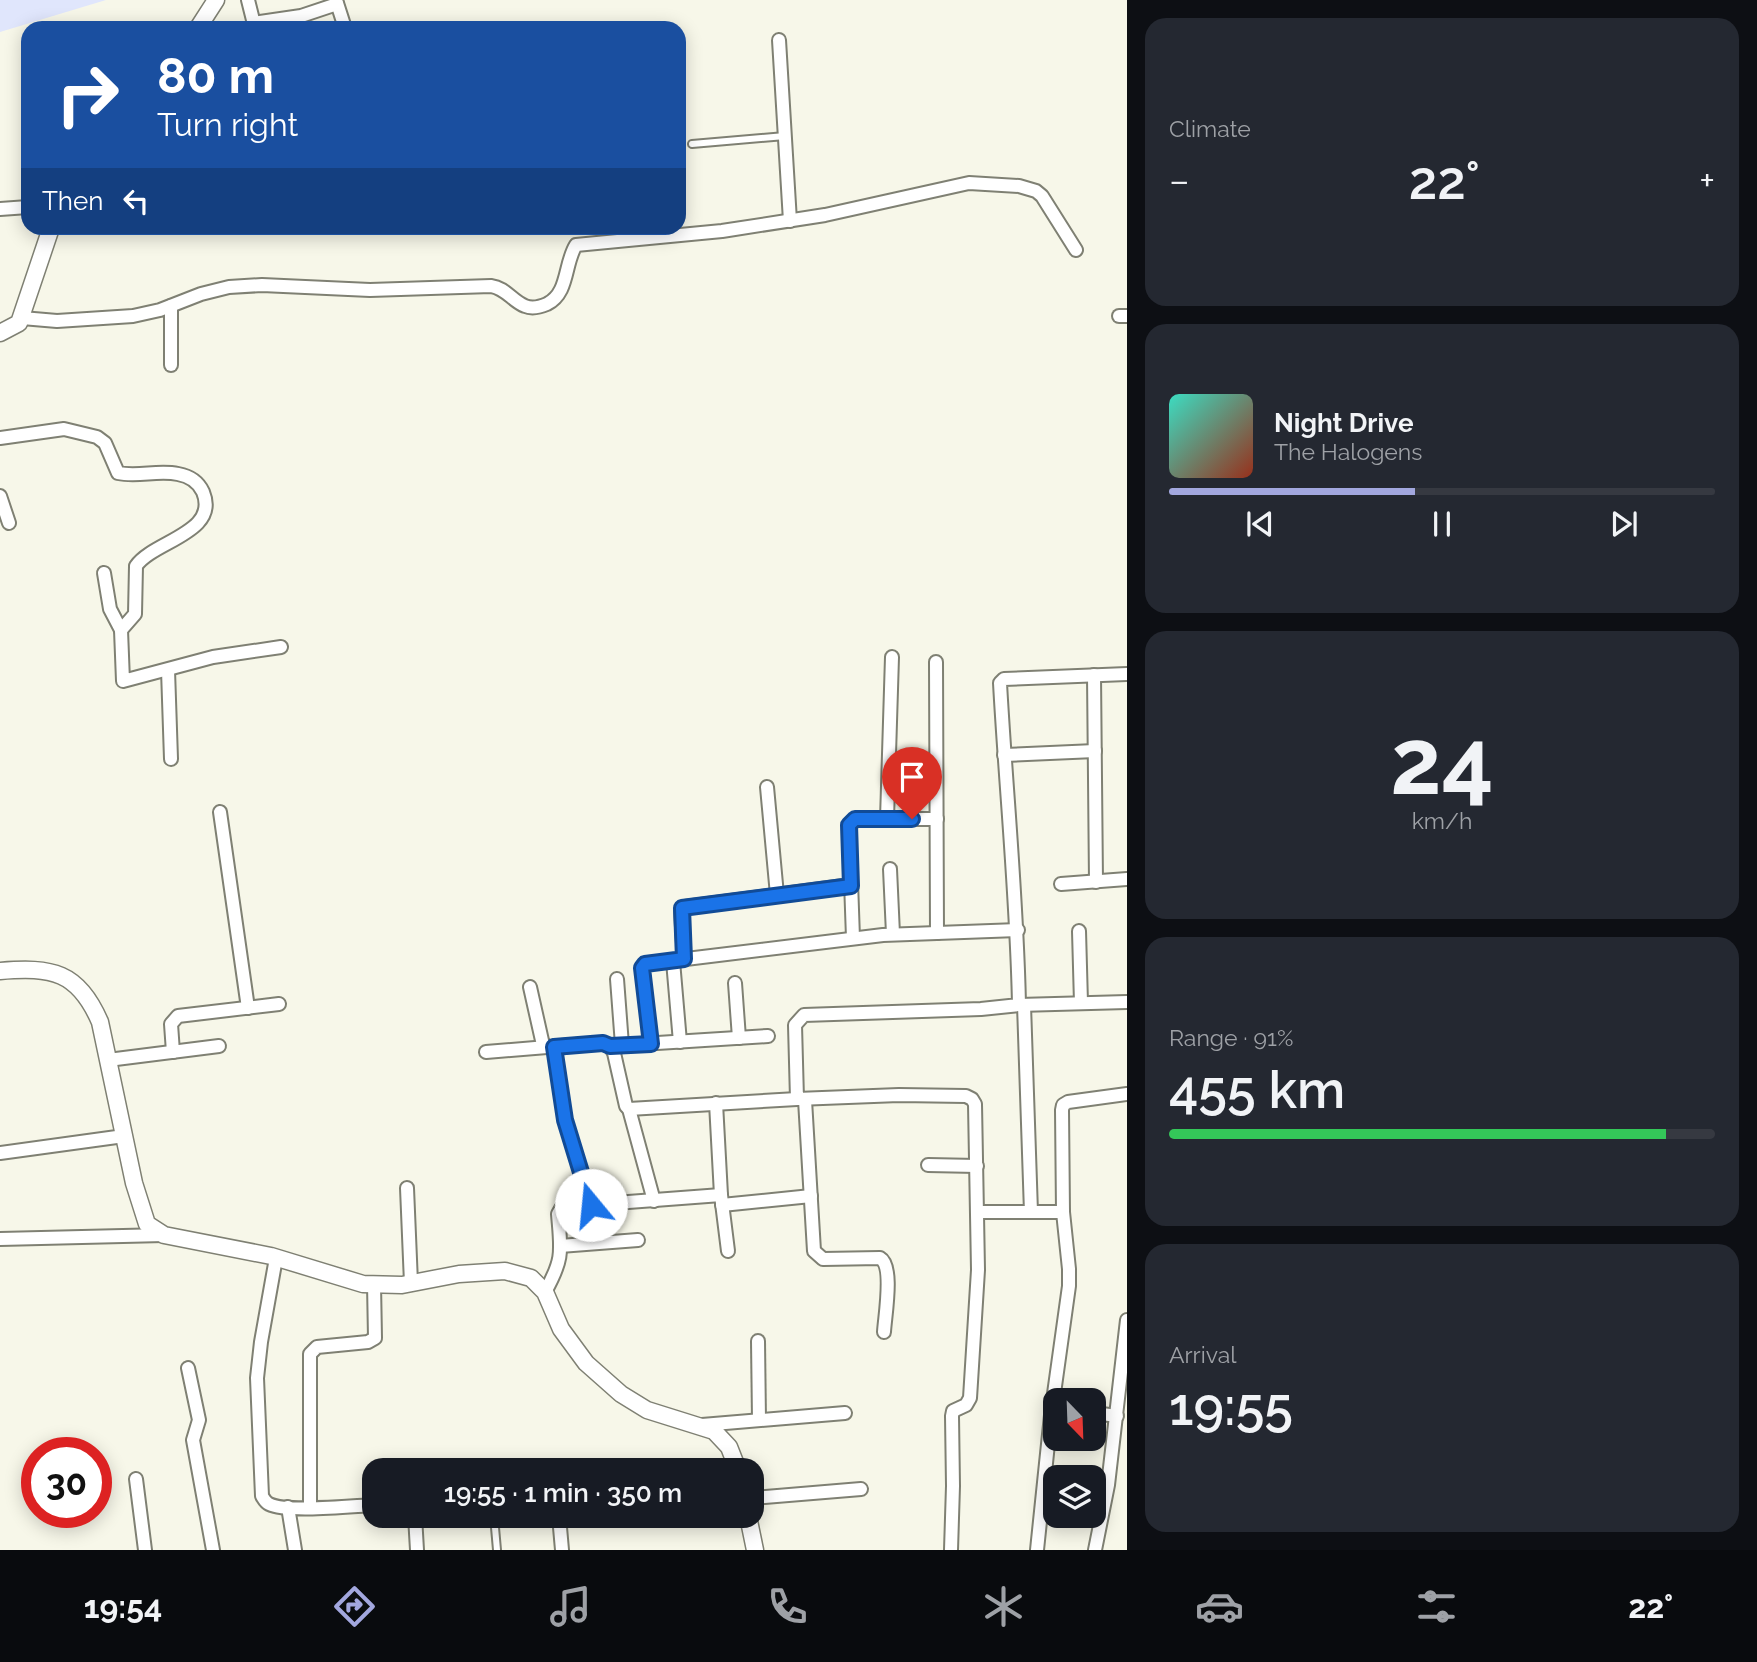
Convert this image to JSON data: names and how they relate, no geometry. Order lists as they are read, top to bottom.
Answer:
{
  "north": "bottom right",
  "page": {
    "tile": [
      "Climate",
      ["24", "km/h"],
      ["Range · 91%", "455 km"],
      ["Arrival", "19:55"]
    ],
    "turn": ["80 m", "Turn right"],
    "heat": ["−", "22°", "+"],
    "then": "Then",
    "song": ["Night Drive", "The Halogens"],
    "limit": "30",
    "trip": "19:55 · 1 min · 350 m",
    "tabs": ["19:54", "22°"]
  }
}
